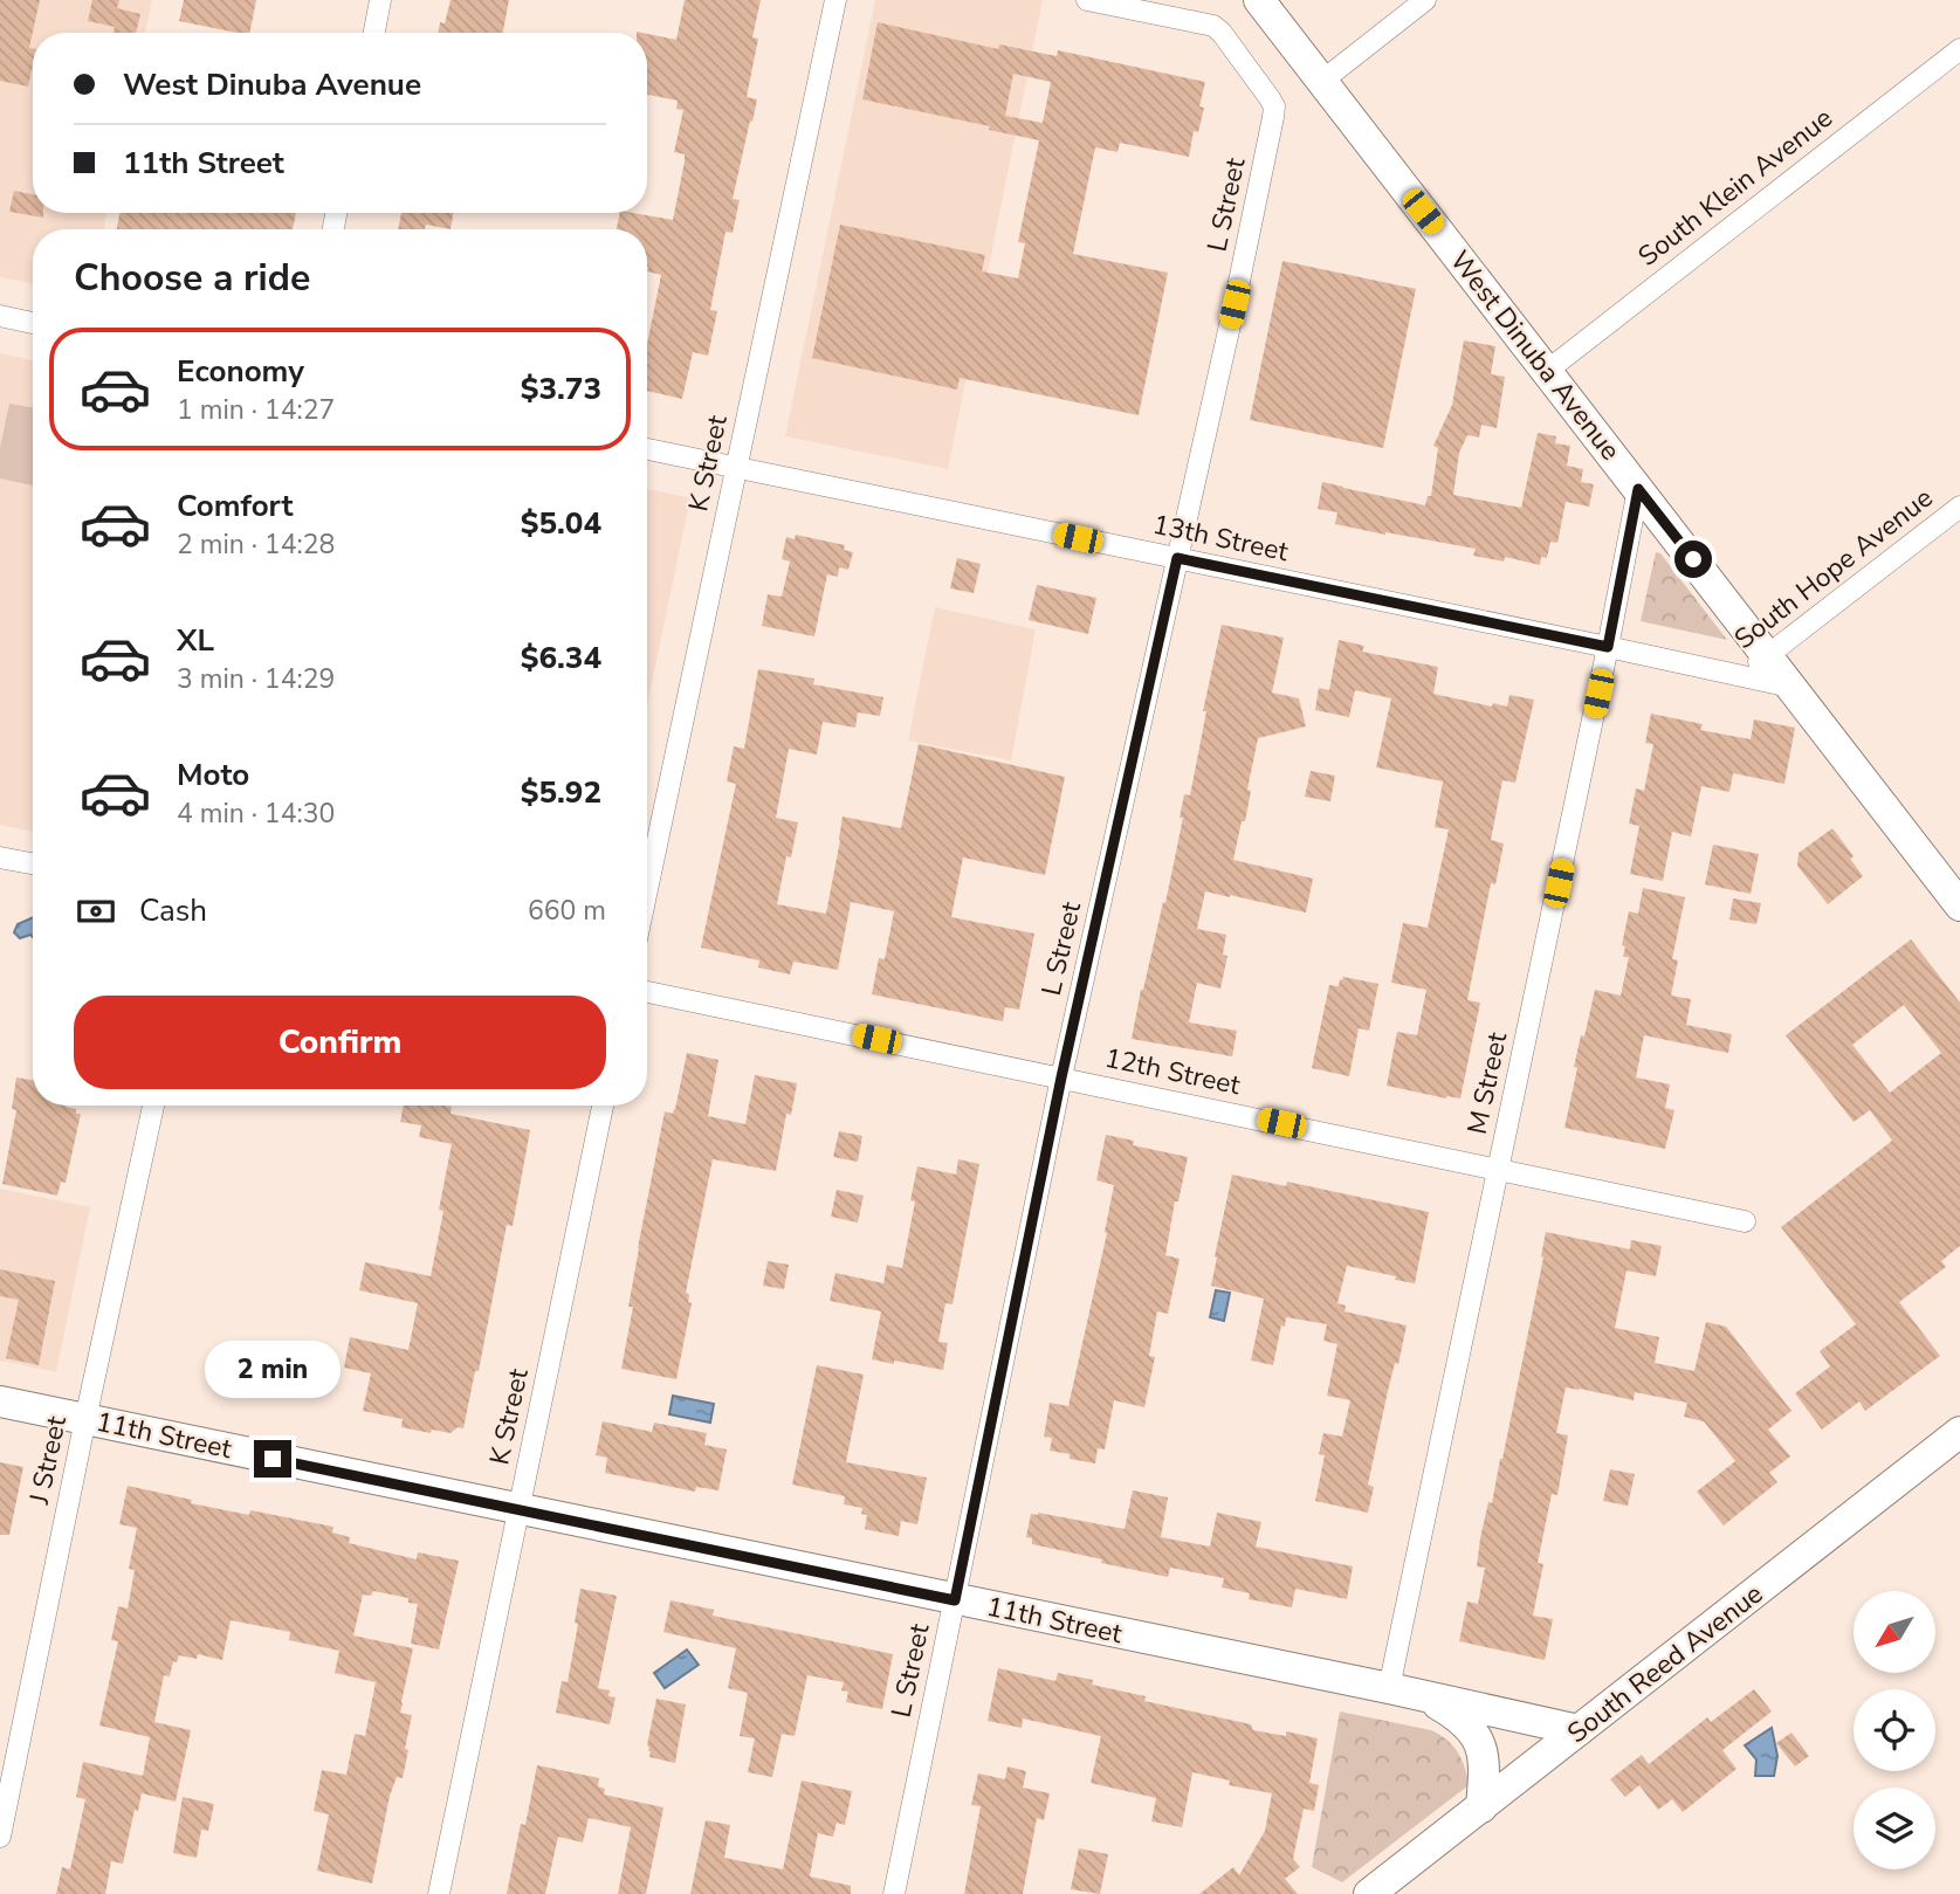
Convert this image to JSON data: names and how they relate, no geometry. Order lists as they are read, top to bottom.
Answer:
{
  "streets": {
    "street": [
      "South Klein Avenue",
      "L Street",
      "West Dinuba Avenue",
      "K Street",
      "13th Street",
      "South Hope Avenue",
      "12th Street",
      "M Street",
      "11th Street",
      "J Street",
      "South Reed Avenue"
    ]
  },
  "crossings": [
    ["South Klein Avenue", "West Dinuba Avenue"],
    ["L Street", "13th Street"],
    ["L Street", "12th Street"],
    ["L Street", "11th Street"],
    ["West Dinuba Avenue", "13th Street"],
    ["West Dinuba Avenue", "South Hope Avenue"],
    ["West Dinuba Avenue", "M Street"],
    ["K Street", "13th Street"],
    ["K Street", "11th Street"],
    ["13th Street", "South Hope Avenue"],
    ["13th Street", "M Street"],
    ["12th Street", "M Street"],
    ["M Street", "11th Street"],
    ["11th Street", "J Street"],
    ["11th Street", "South Reed Avenue"]
  ],
  "north": "bottom left",
  "page": {
    "banner": ["West Dinuba Avenue", "11th Street"],
    "heading": "Choose a ride",
    "list": [
      {
        "name": "Economy",
        "note": "1 min · 14:27",
        "value": "$3.73"
      },
      {
        "name": "Comfort",
        "note": "2 min · 14:28",
        "value": "$5.04"
      },
      {
        "name": "XL",
        "note": "3 min · 14:29",
        "value": "$6.34"
      },
      {
        "name": "Moto",
        "note": "4 min · 14:30",
        "value": "$5.92"
      }
    ],
    "pay": ["Cash", "660 m"],
    "buttons": "Confirm",
    "bubble": "2 min"
  }
}
